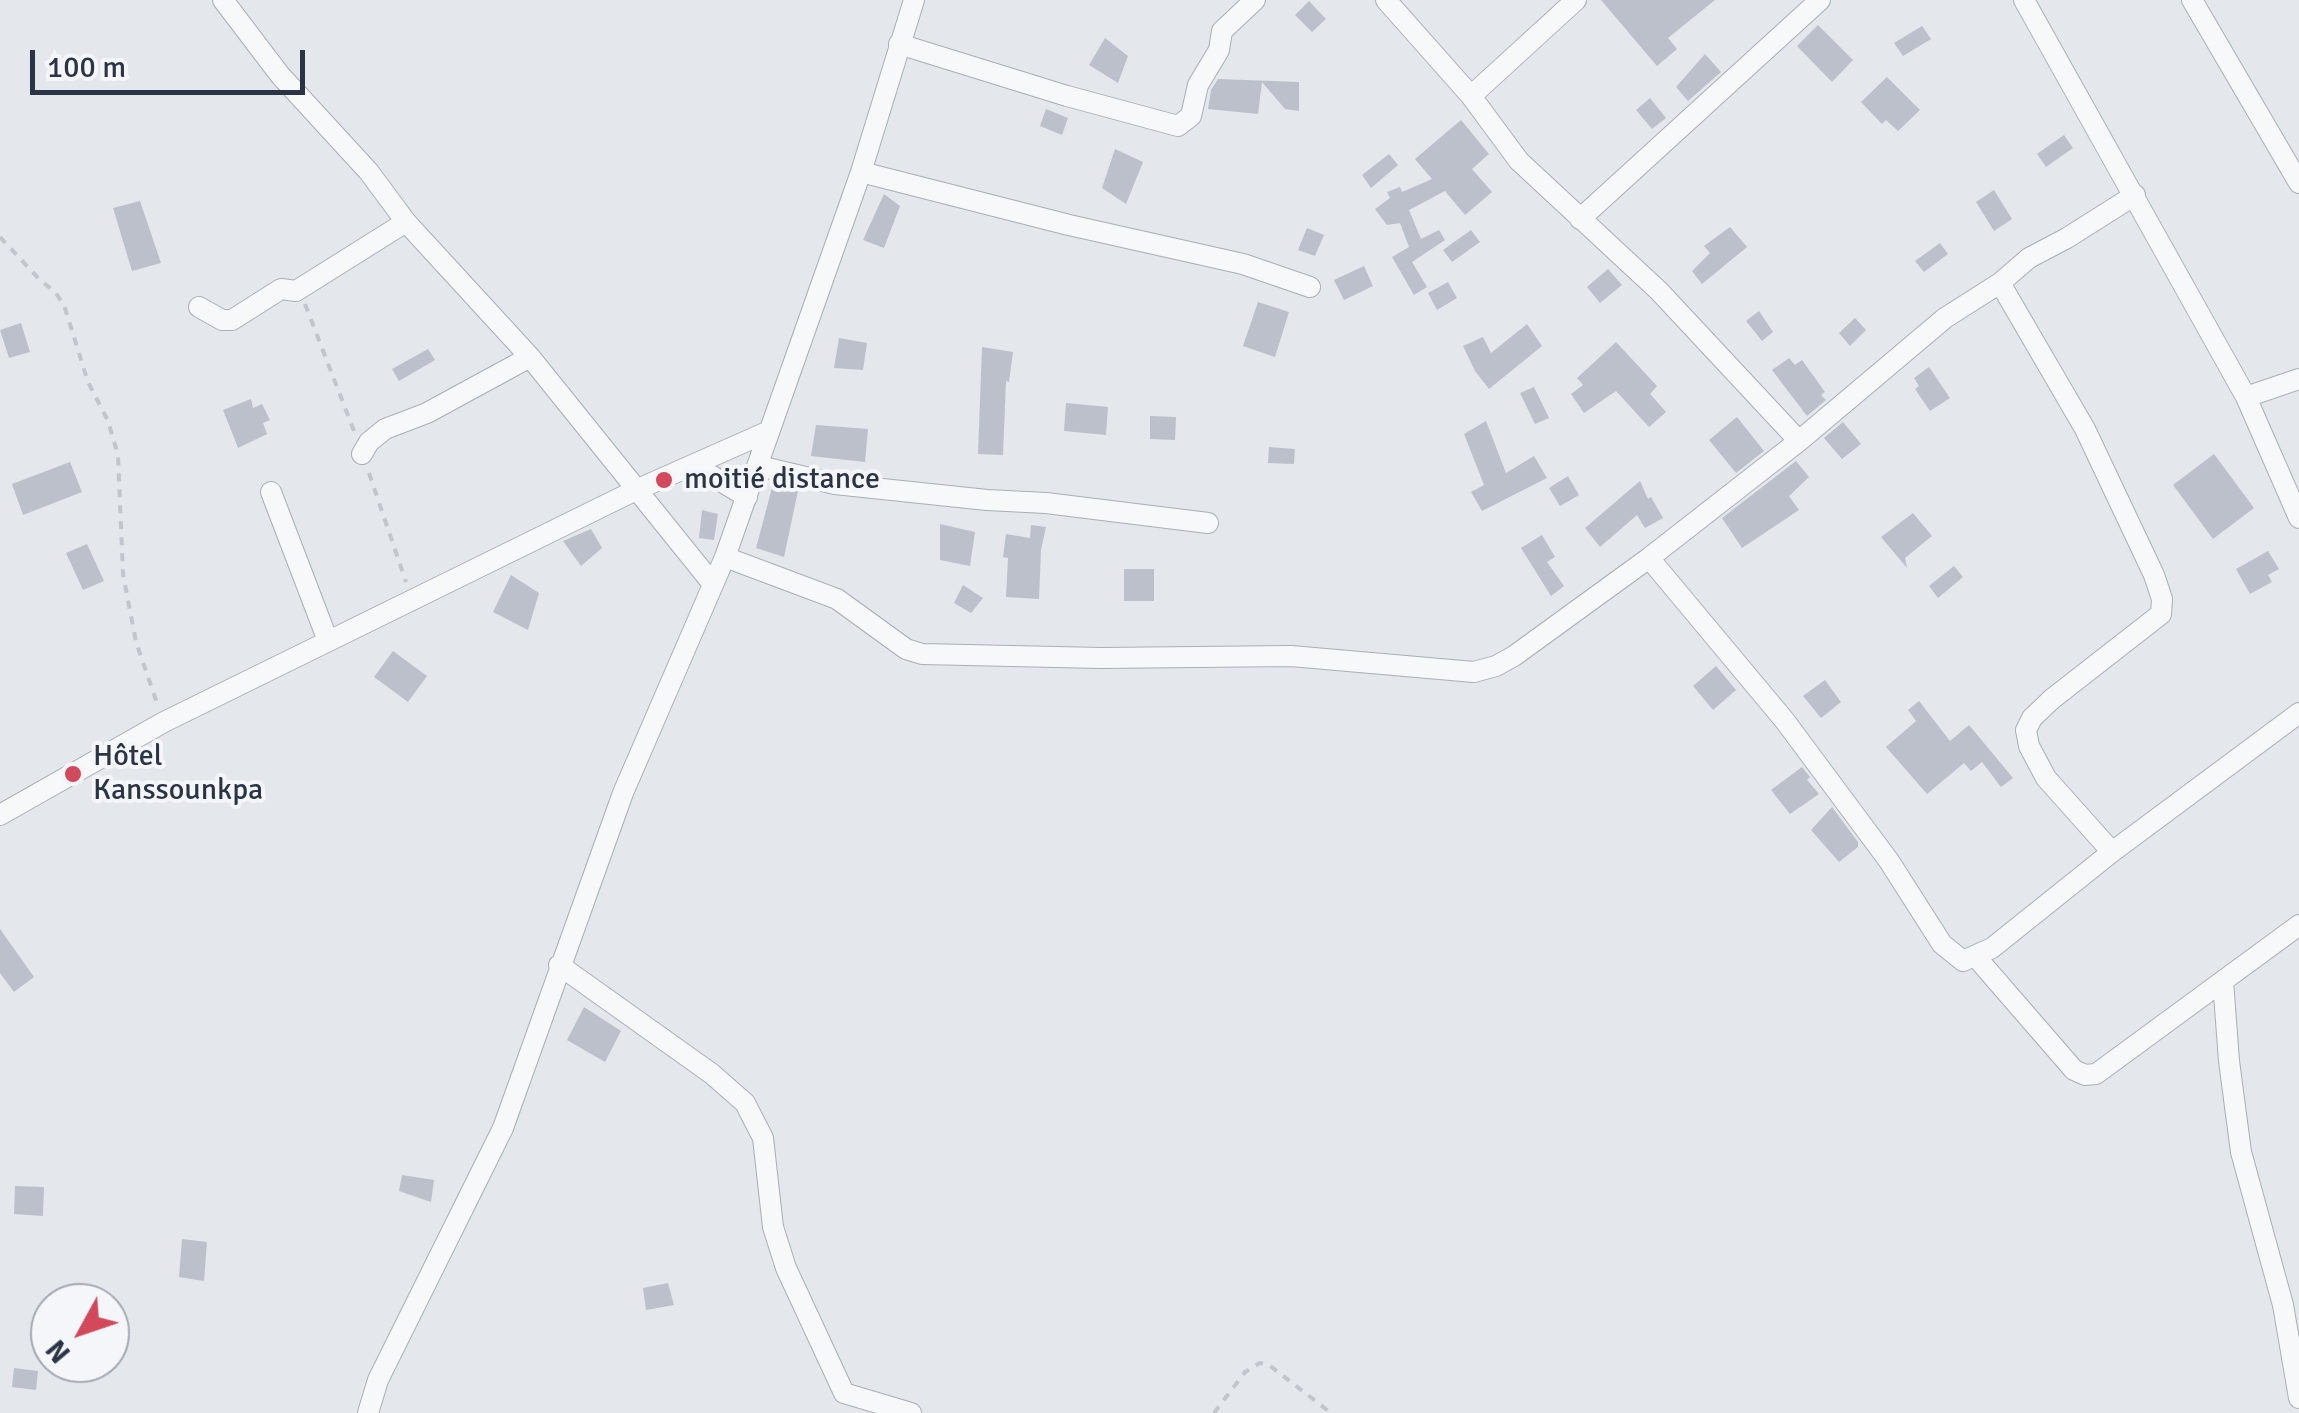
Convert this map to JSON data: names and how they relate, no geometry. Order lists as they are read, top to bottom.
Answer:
{
  "places": ["moitié distance", "Hôtel Kanssounkpa"],
  "scale_bar": "100 m",
  "north": "bottom left"
}
